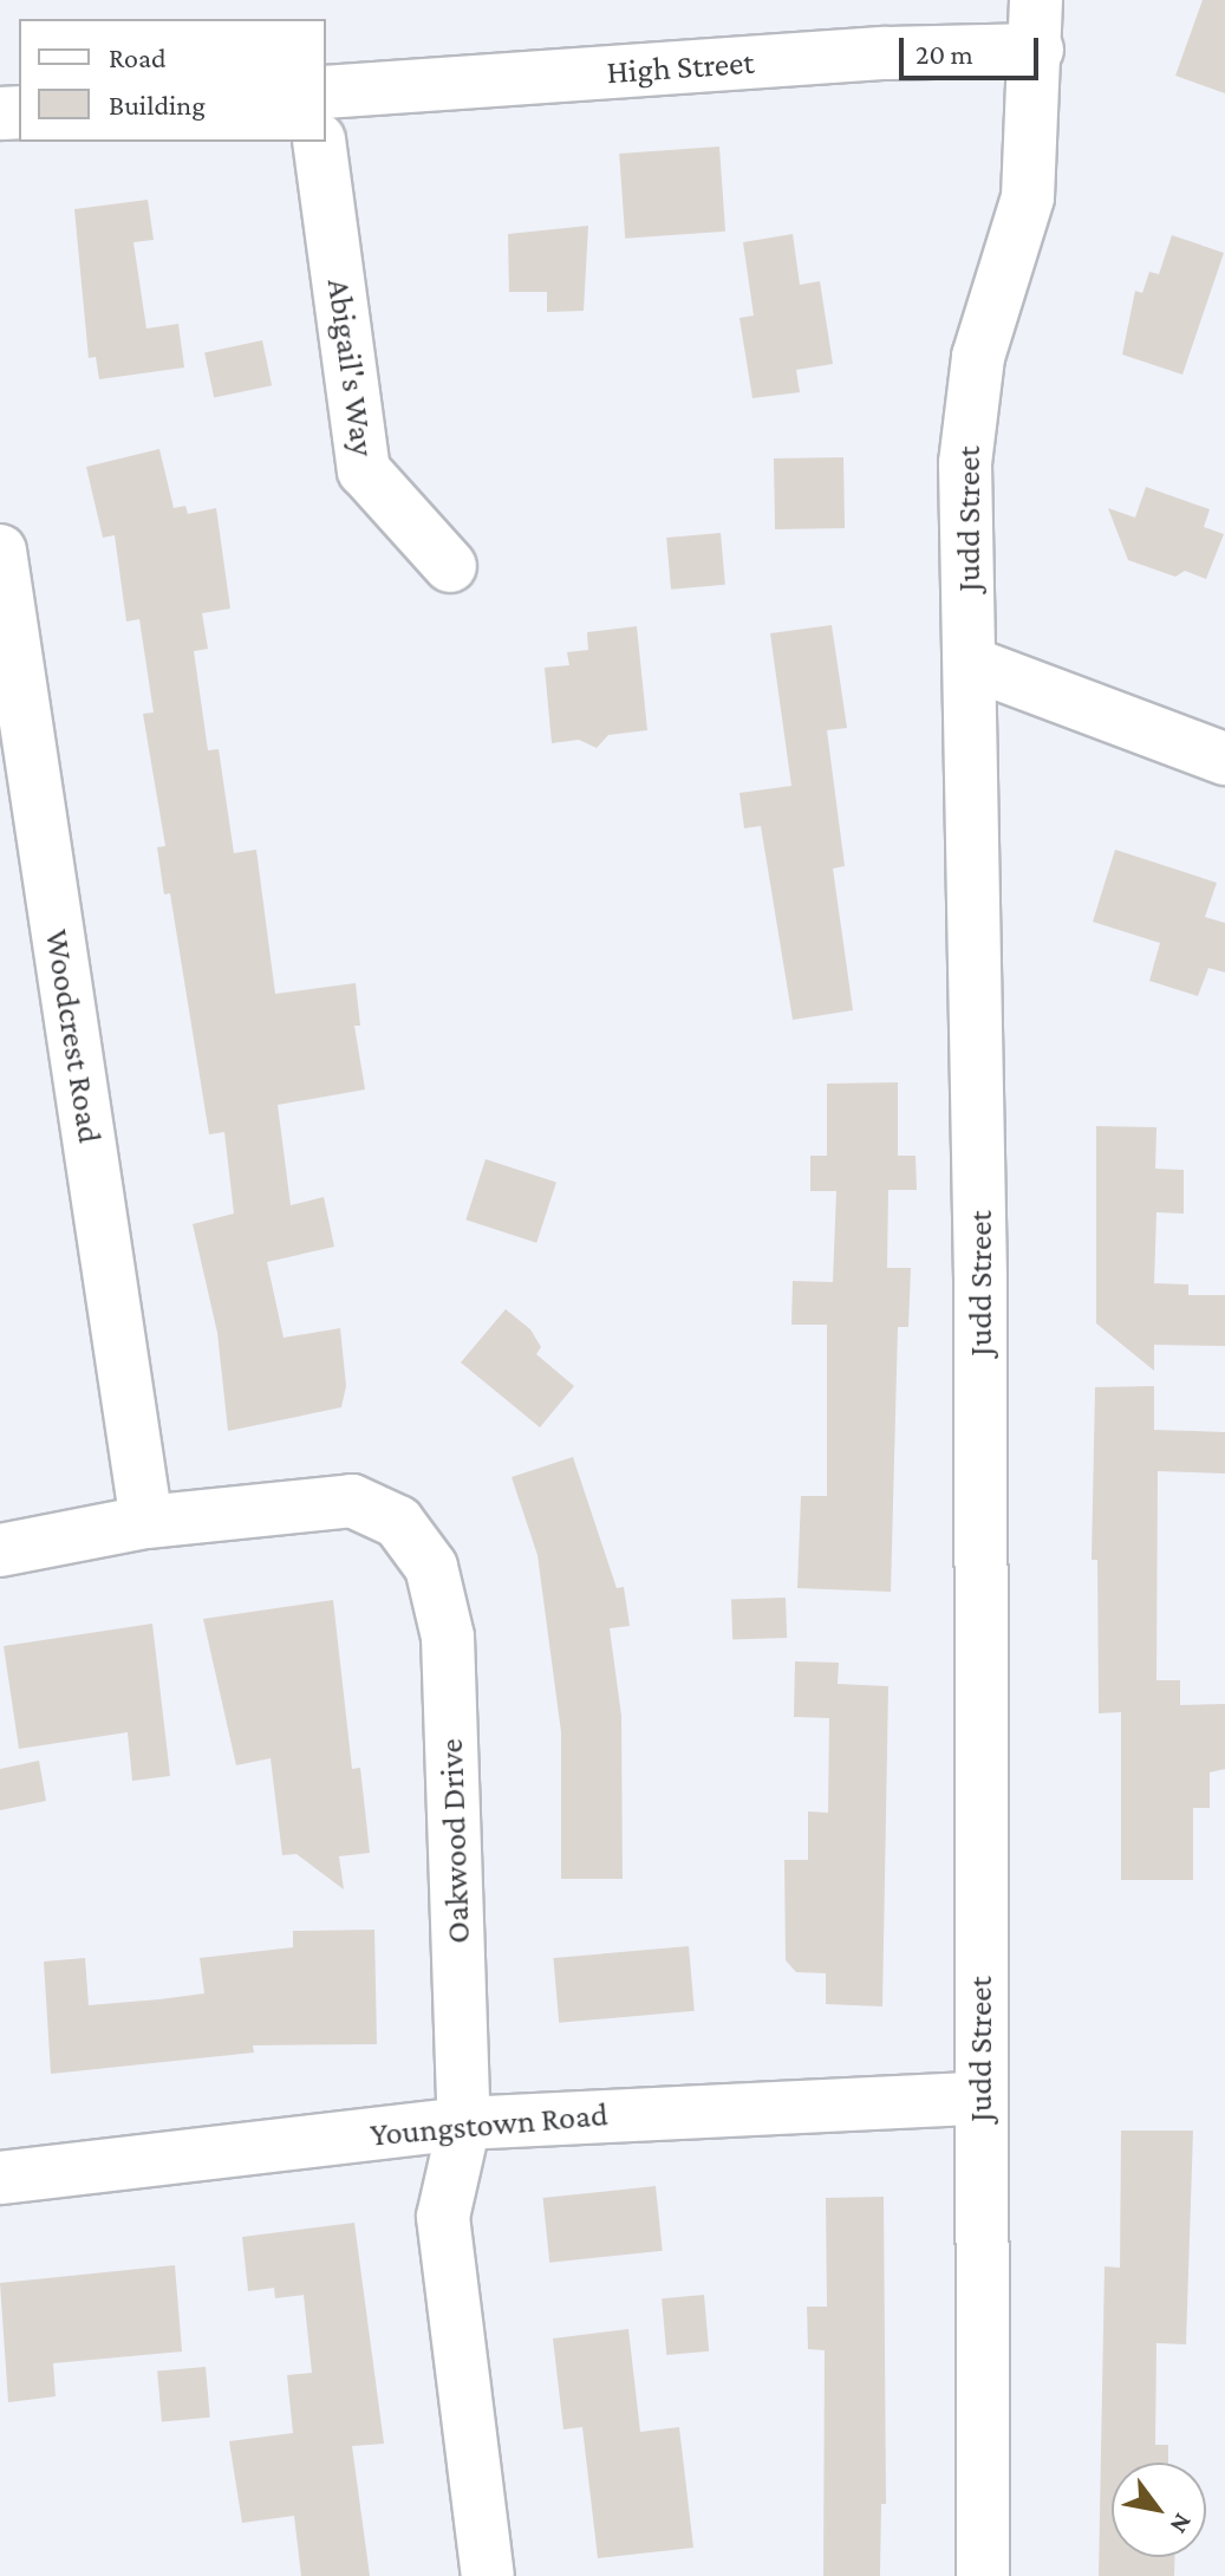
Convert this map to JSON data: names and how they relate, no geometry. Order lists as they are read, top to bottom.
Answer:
{
  "streets": {
    "street": [
      "High Street",
      "Abigail's Way",
      "Judd Street",
      "Woodcrest Road",
      "Oakwood Drive",
      "Youngstown Road"
    ]
  },
  "crossings": [
    ["High Street", "Judd Street"],
    ["Judd Street", "Youngstown Road"],
    ["Woodcrest Road", "Oakwood Drive"],
    ["Oakwood Drive", "Youngstown Road"]
  ],
  "legend": ["Road", "Building"],
  "scale_bar": "20 m",
  "north": "bottom right"
}
